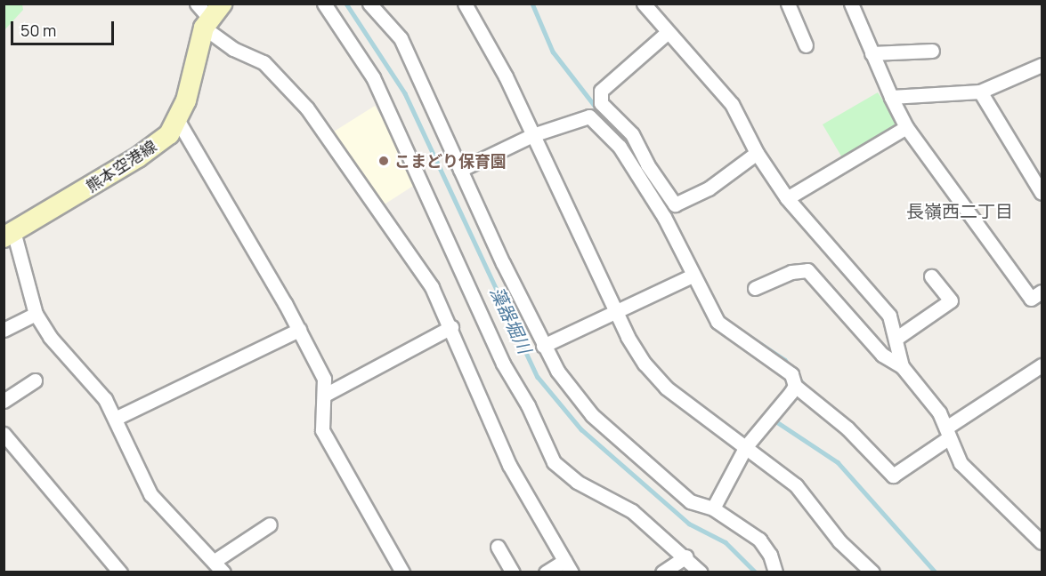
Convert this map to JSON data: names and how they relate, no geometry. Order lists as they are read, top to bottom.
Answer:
{
  "streets": {
    "main road": ["熊本空港線"]
  },
  "districts": ["長嶺西二丁目"],
  "water": ["藻器堀川"],
  "places": ["こまどり保育園"],
  "scale_bar": "50 m"
}
